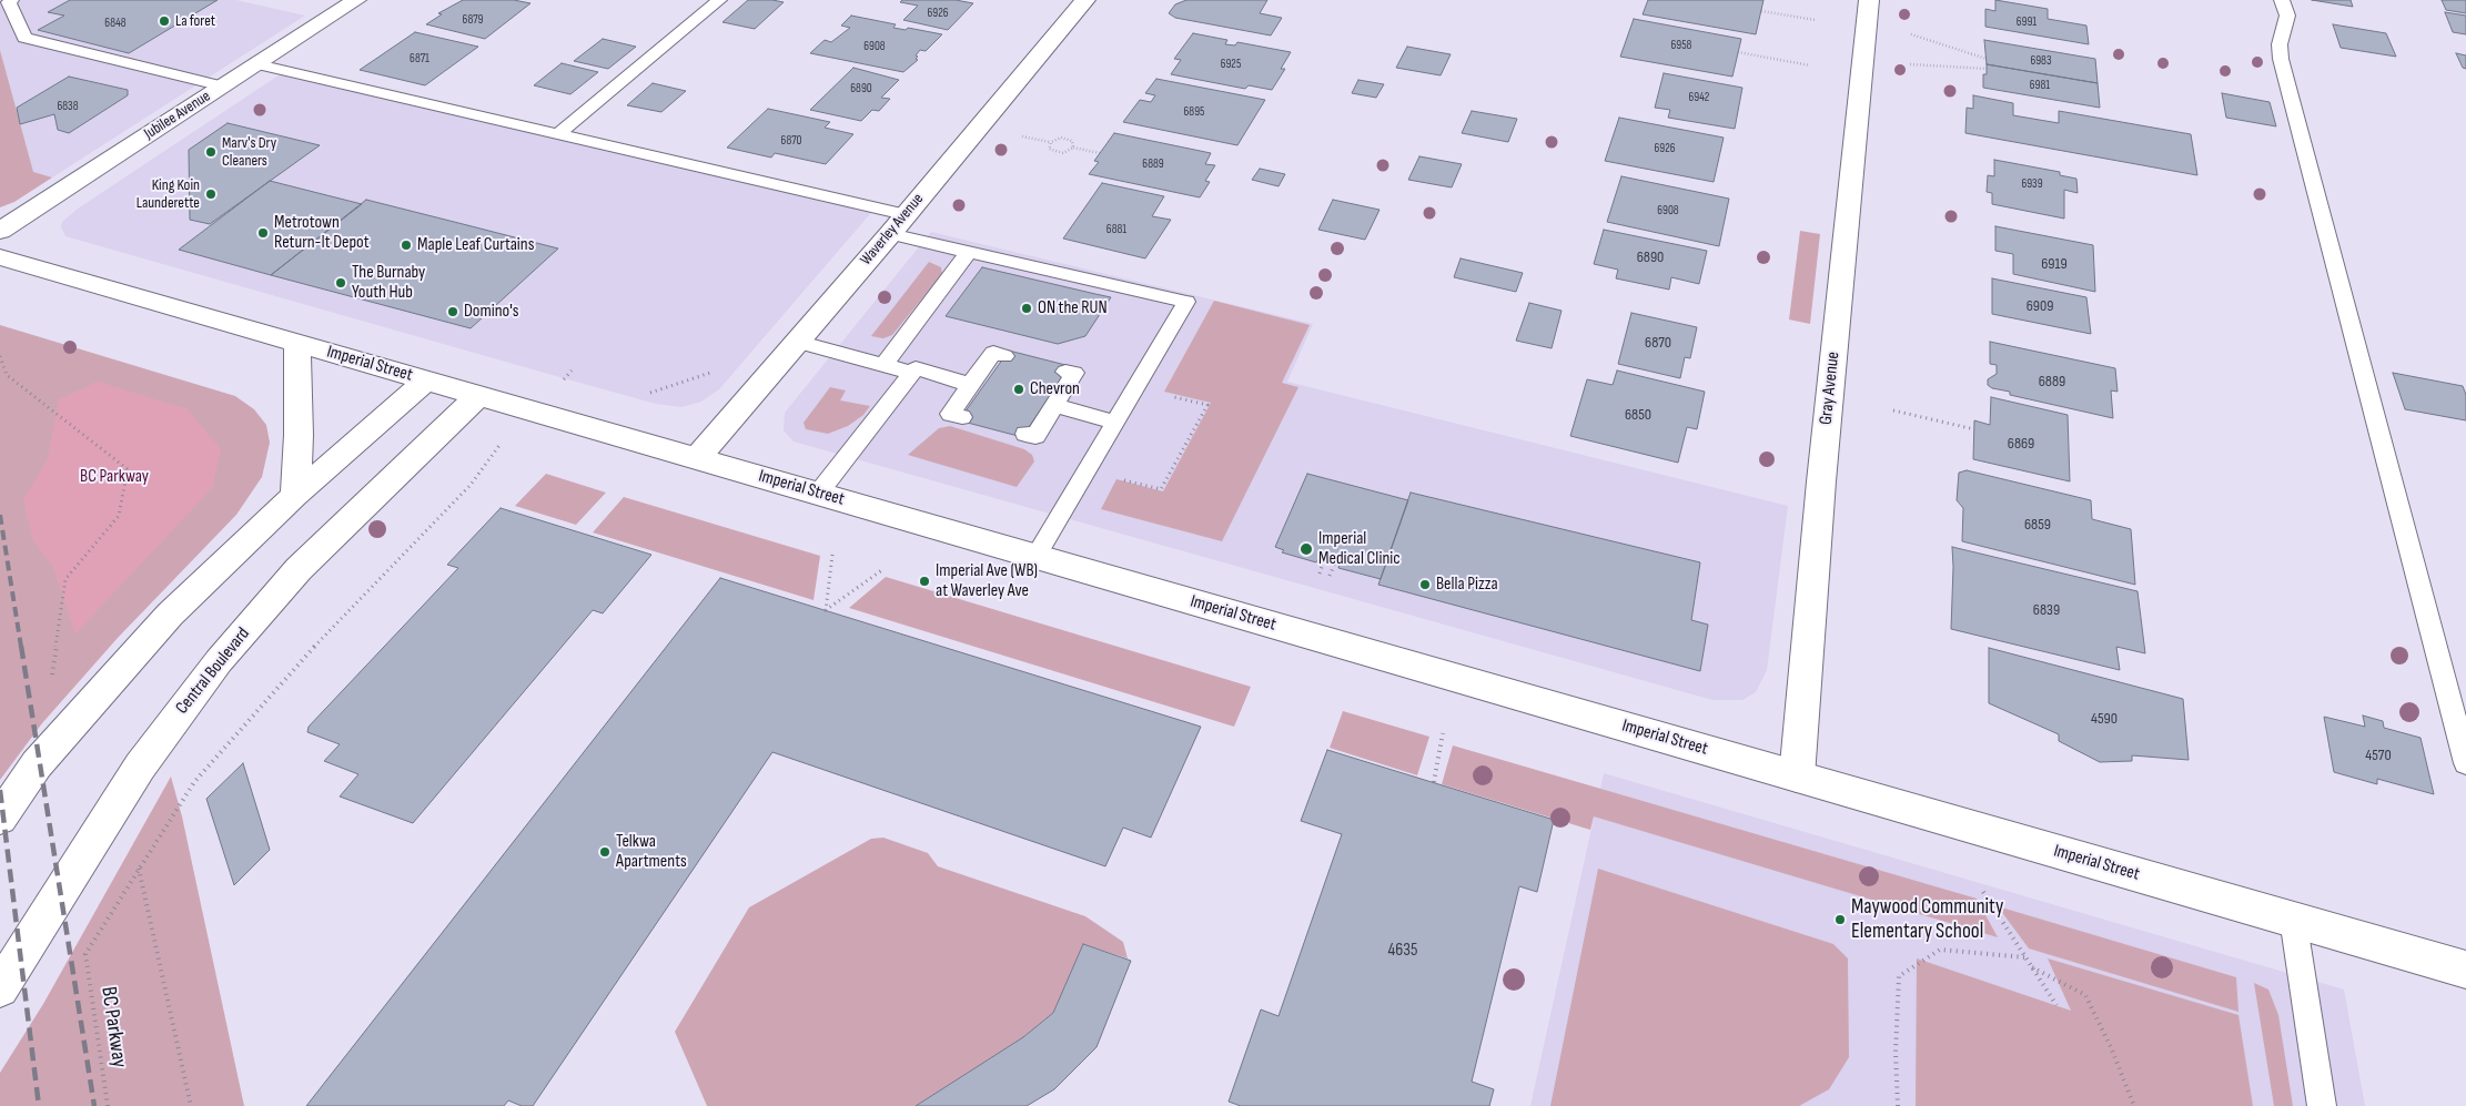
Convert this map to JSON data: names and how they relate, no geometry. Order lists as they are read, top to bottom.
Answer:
{
  "streets": {
    "street": [
      "Jubilee Avenue",
      "Waverley Avenue",
      "Imperial Street",
      "Gray Avenue",
      "Central Boulevard"
    ],
    "path": ["BC Parkway"]
  },
  "crossings": [
    ["Waverley Avenue", "Imperial Street"],
    ["Imperial Street", "Gray Avenue"],
    ["Imperial Street", "Central Boulevard"]
  ],
  "parks": ["BC Parkway"],
  "places": [
    "La foret",
    "Marv's Dry Cleaners",
    "King Koin Launderette",
    "Metrotown Return-It Depot",
    "Maple Leaf Curtains",
    "The Burnaby Youth Hub",
    "ON the RUN",
    "Domino's",
    "Chevron",
    "Imperial Medical Clinic",
    "Imperial Ave (WB) at Waverley Ave",
    "Bella Pizza",
    "Telkwa Apartments",
    "Maywood Community Elementary School"
  ],
  "house_numbers": [
    "6926",
    "6879",
    "6991",
    "6848",
    "6958",
    "6908",
    "6871",
    "6983",
    "6925",
    "6981",
    "6890",
    "6942",
    "6838",
    "6895",
    "6870",
    "6926",
    "6889",
    "6939",
    "6908",
    "6881",
    "6890",
    "6919",
    "6909",
    "6870",
    "6889",
    "6850",
    "6869",
    "6859",
    "6839",
    "4590",
    "4570",
    "4635"
  ]
}
